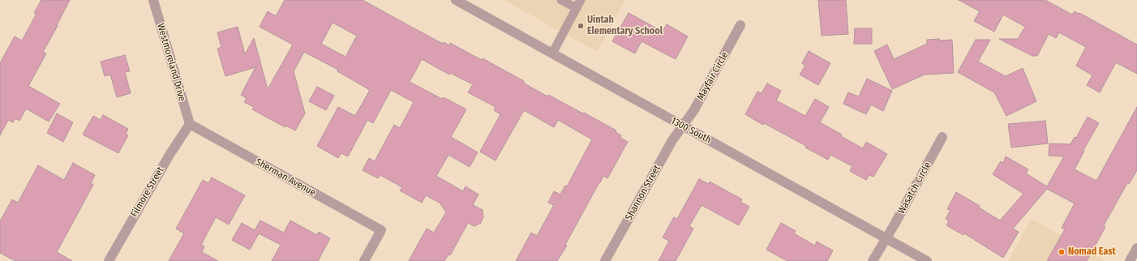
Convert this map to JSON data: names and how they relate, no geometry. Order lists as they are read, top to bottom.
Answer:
{
  "streets": {
    "street": [
      "Westmoreland Drive",
      "Mayfair Circle",
      "1300 South",
      "Sherman Avenue",
      "Wasatch Circle",
      "Filmore Street",
      "Shannon Street"
    ]
  },
  "crossings": [
    ["Westmoreland Drive", "Sherman Avenue"],
    ["Westmoreland Drive", "Filmore Street"],
    ["Mayfair Circle", "1300 South"],
    ["Mayfair Circle", "Shannon Street"],
    ["1300 South", "Wasatch Circle"],
    ["1300 South", "Shannon Street"],
    ["Sherman Avenue", "Filmore Street"]
  ],
  "places": ["Uintah Elementary School", "Nomad East"]
}
